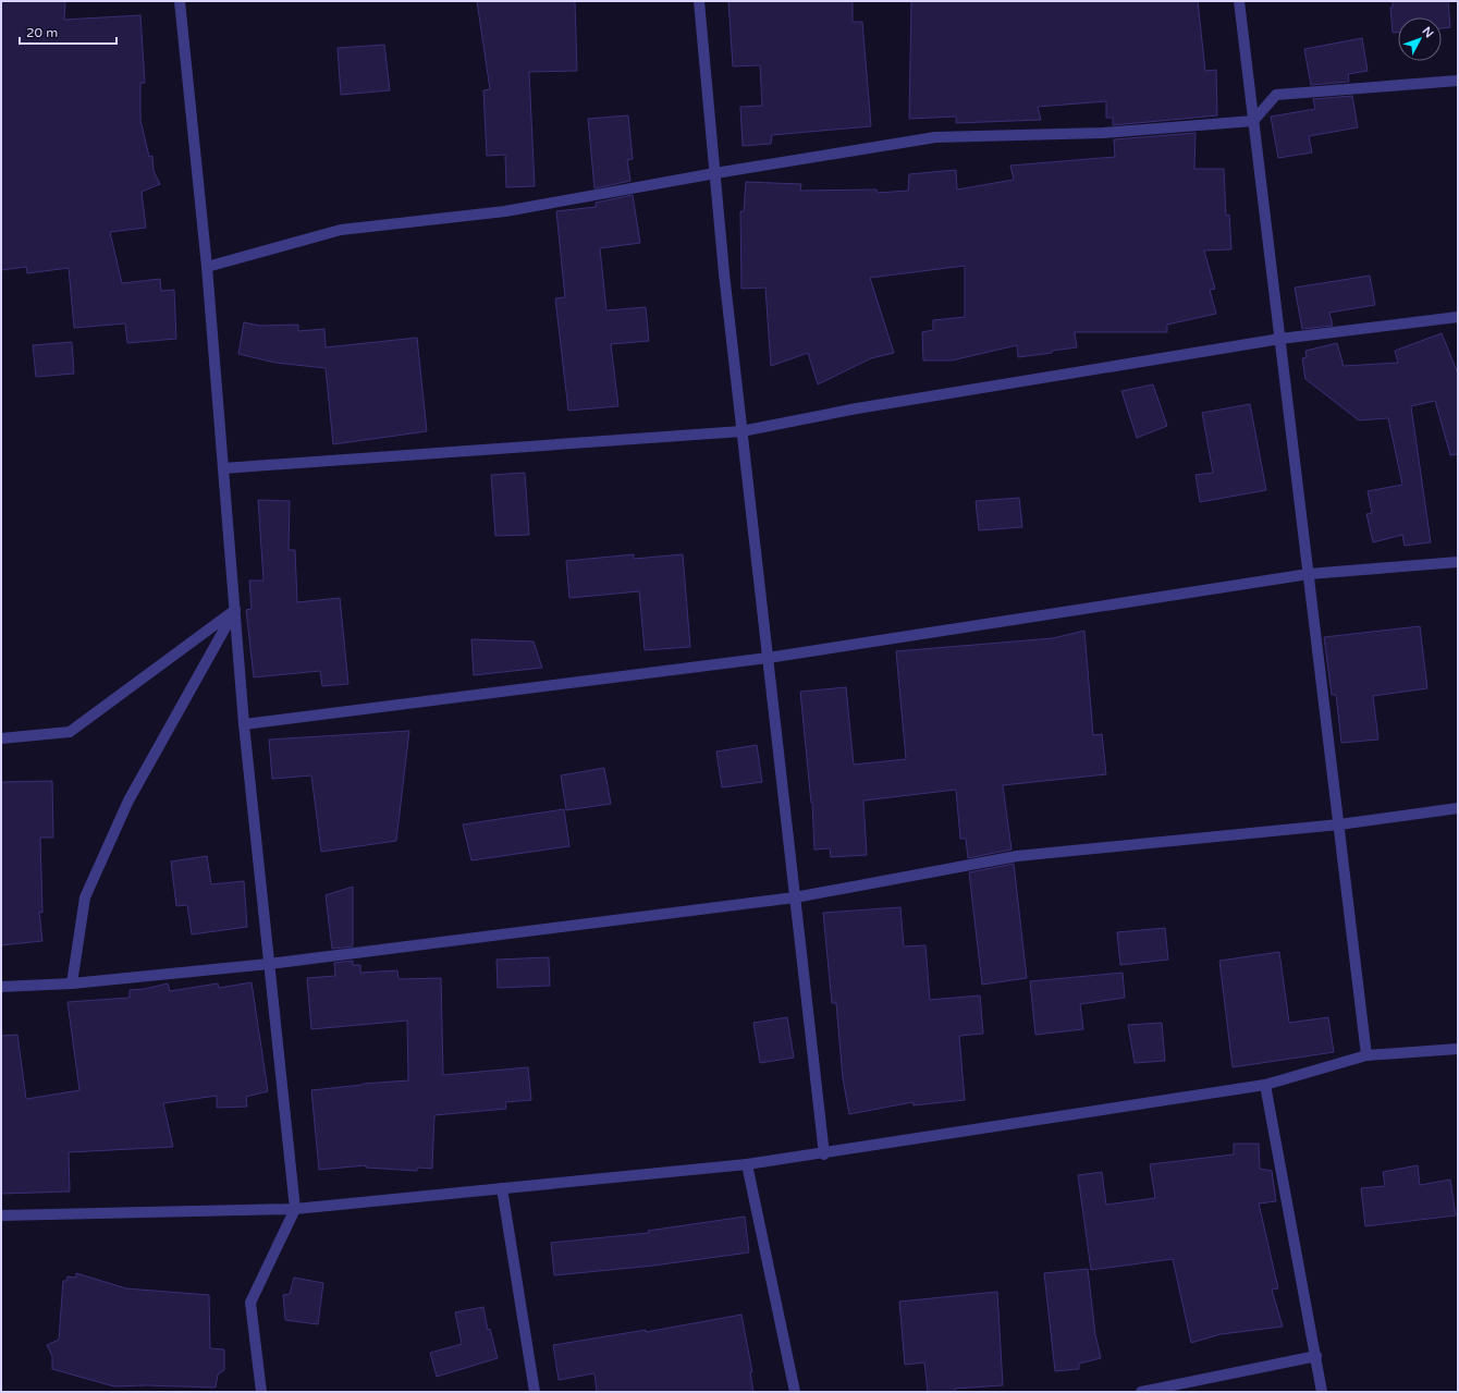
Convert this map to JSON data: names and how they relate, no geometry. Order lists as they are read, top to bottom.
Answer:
{
  "scale_bar": "20 m",
  "north": "top right"
}
